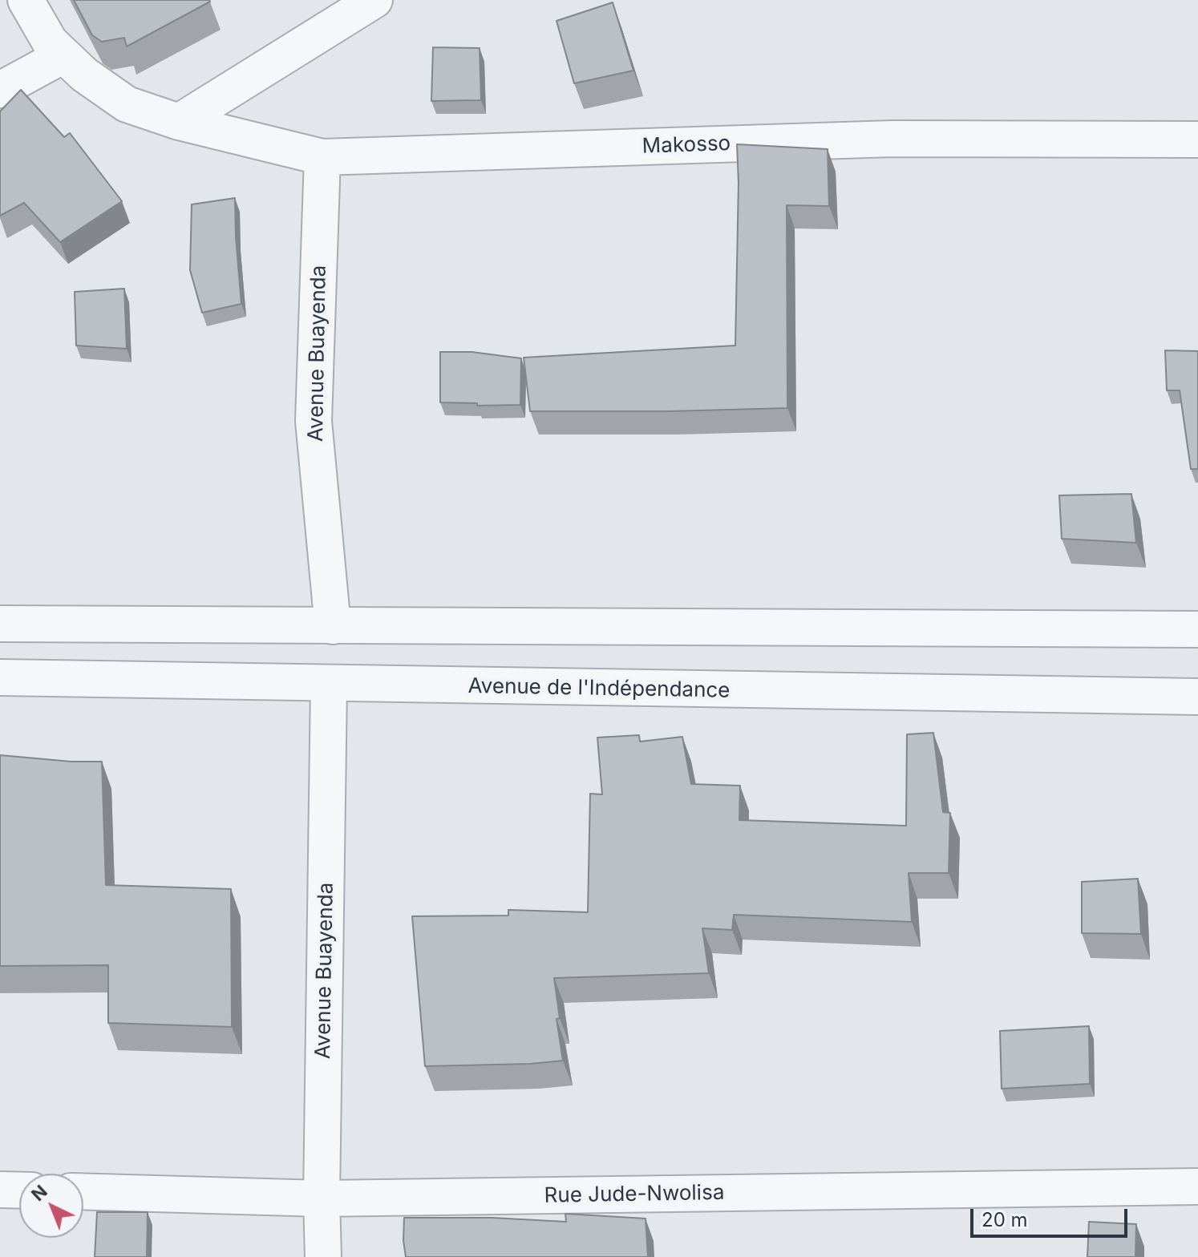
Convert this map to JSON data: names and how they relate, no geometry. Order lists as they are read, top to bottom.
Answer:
{
  "streets": {
    "street": [
      "Makosso",
      "Avenue Buayenda",
      "Avenue de l'Indépendance",
      "Rue Jude-Nwolisa"
    ]
  },
  "crossings": [
    ["Makosso", "Avenue Buayenda"],
    ["Avenue Buayenda", "Avenue de l'Indépendance"],
    ["Avenue Buayenda", "Rue Jude-Nwolisa"]
  ],
  "scale_bar": "20 m",
  "north": "top left"
}
